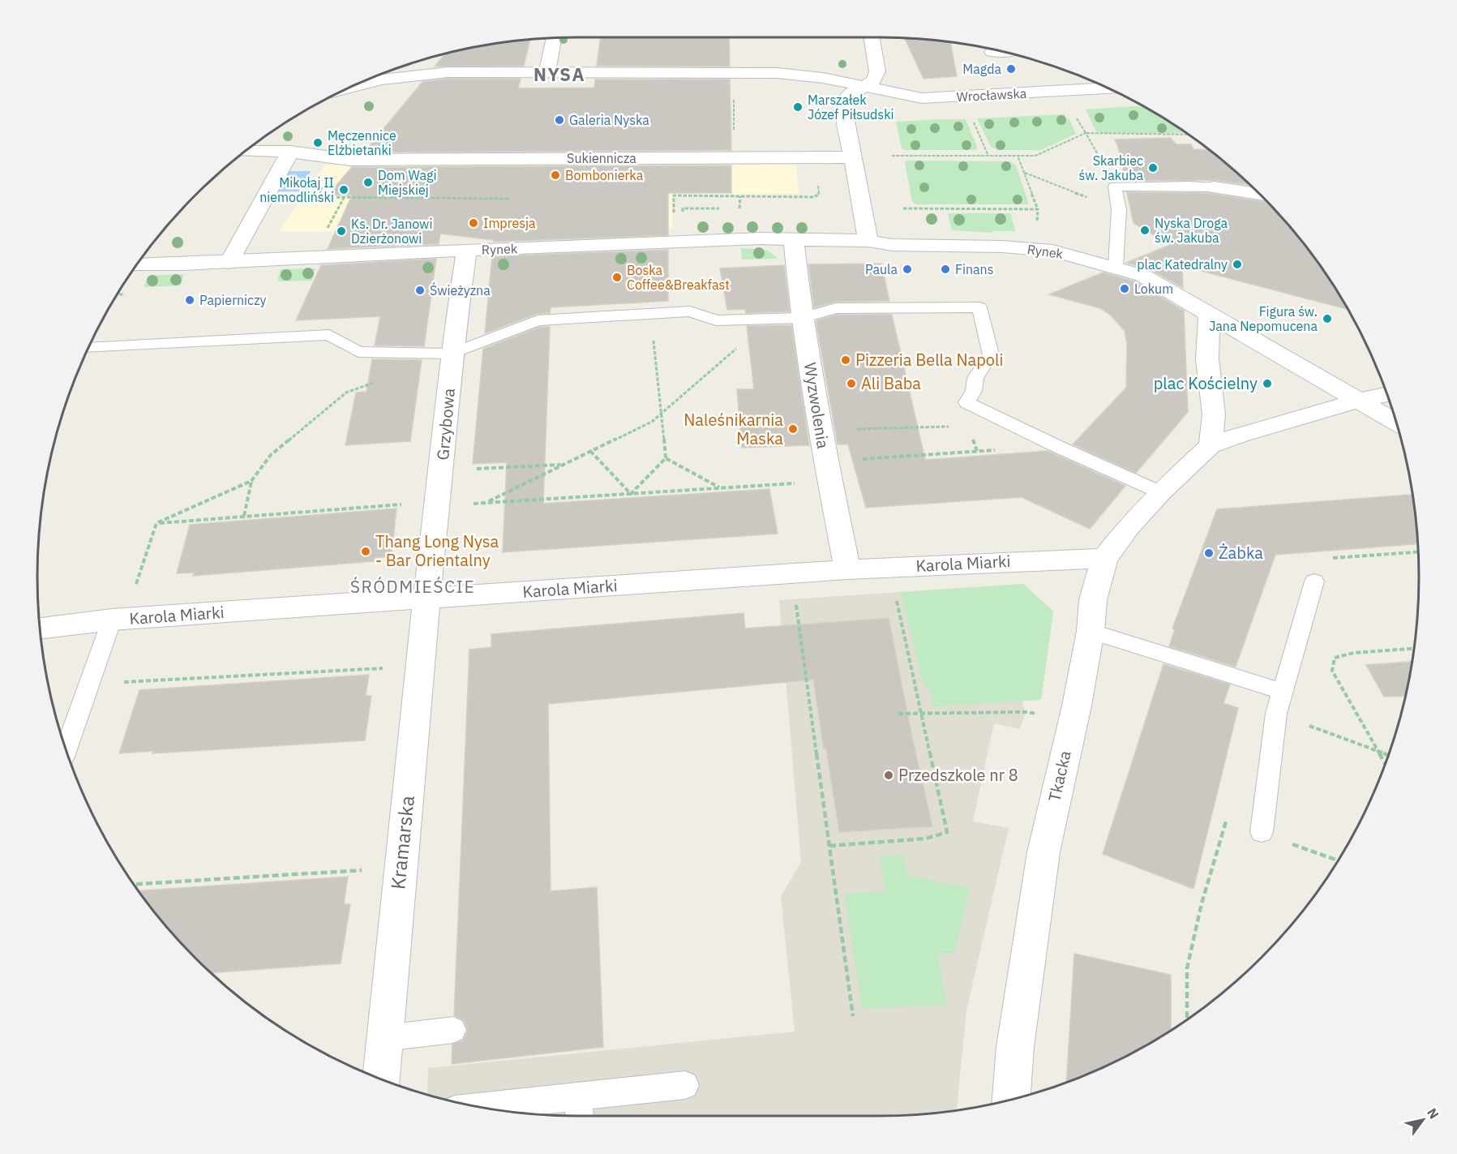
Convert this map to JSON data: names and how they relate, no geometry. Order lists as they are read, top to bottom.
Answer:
{
  "streets": {
    "street": [
      "Wrocławska",
      "Sukiennicza",
      "Rynek",
      "Wyzwolenia",
      "Grzybowa",
      "Karola Miarki",
      "Tkacka",
      "Kramarska"
    ]
  },
  "crossings": [
    ["Rynek", "Wyzwolenia"],
    ["Rynek", "Grzybowa"],
    ["Wyzwolenia", "Karola Miarki"],
    ["Grzybowa", "Karola Miarki"],
    ["Grzybowa", "Kramarska"],
    ["Karola Miarki", "Tkacka"],
    ["Karola Miarki", "Kramarska"]
  ],
  "districts": ["NYSA", "ŚRÓDMIEŚCIE"],
  "places": [
    "Magda",
    "Marszałek Józef Piłsudski",
    "Galeria Nyska",
    "Męczennice Elżbietanki",
    "Skarbiec św. Jakuba",
    "Bombonierka",
    "Dom Wagi Miejskiej",
    "Mikołaj II niemodliński",
    "Impresja",
    "Nyska Droga św. Jakuba",
    "Ks. Dr. Janowi Dzierżonowi",
    "plac Katedralny",
    "Paula",
    "Finans",
    "Boska Coffee&Breakfast",
    "Lokum",
    "Świeżyzna",
    "Papierniczy",
    "Figura św. Jana Nepomucena",
    "Pizzeria Bella Napoli",
    "Ali Baba",
    "plac Kościelny",
    "Naleśnikarnia Maska",
    "Thang Long Nysa - Bar Orientalny",
    "Żabka",
    "Przedszkole nr 8"
  ],
  "north": "top right"
}
